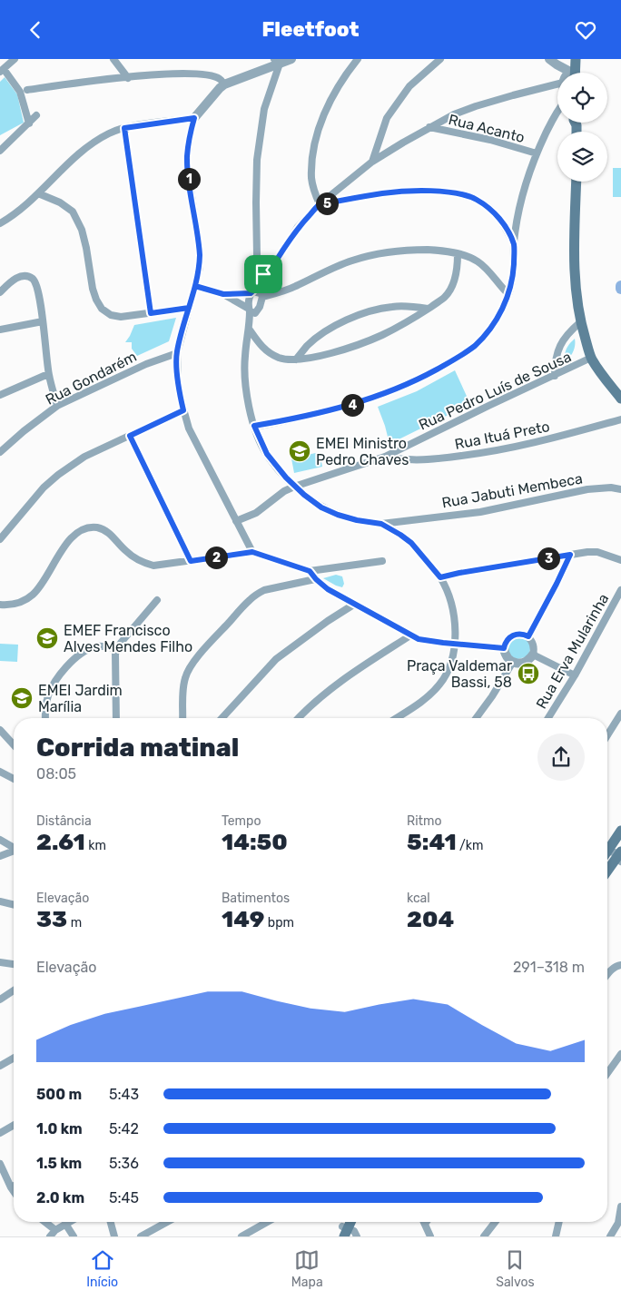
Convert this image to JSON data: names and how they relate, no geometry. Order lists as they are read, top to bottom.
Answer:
{
  "streets": {
    "street": [
      "Rua Acanto",
      "Rua Gondarém",
      "Rua Pedro Luís de Sousa",
      "Rua Ituá Preto",
      "Rua Jabuti Membeca",
      "Rua Erva Mularinha"
    ]
  },
  "crossings": [
    ["Rua Pedro Luís de Sousa", "Rua Ituá Preto"]
  ],
  "places": {
    "school or university": ["EMEI Ministro Pedro Chaves", "EMEF Francisco Alves Mendes Filho", "EMEI Jardim Marília"],
    "bus stop": ["Praça Valdemar Bassi, 58"]
  },
  "page": {
    "header": "Fleetfoot",
    "pins": [
      "1",
      "5",
      "4",
      "2",
      "3"
    ],
    "heading": ["Corrida matinal", "08:05"],
    "stats": [
      ["Distância", "2.61 km"],
      ["Tempo", "14:50"],
      ["Ritmo", "5:41 /km"],
      ["Elevação", "33 m"],
      ["Batimentos", "149 bpm"],
      ["kcal", "204"]
    ],
    "chart": ["Elevação", "291–318 m"],
    "list": [
      {
        "name": "500 m",
        "note": "5:43"
      },
      {
        "name": "1.0 km",
        "note": "5:42"
      },
      {
        "name": "1.5 km",
        "note": "5:36"
      },
      {
        "name": "2.0 km",
        "note": "5:45"
      }
    ],
    "tabs": ["Início", "Mapa", "Salvos"]
  }
}
